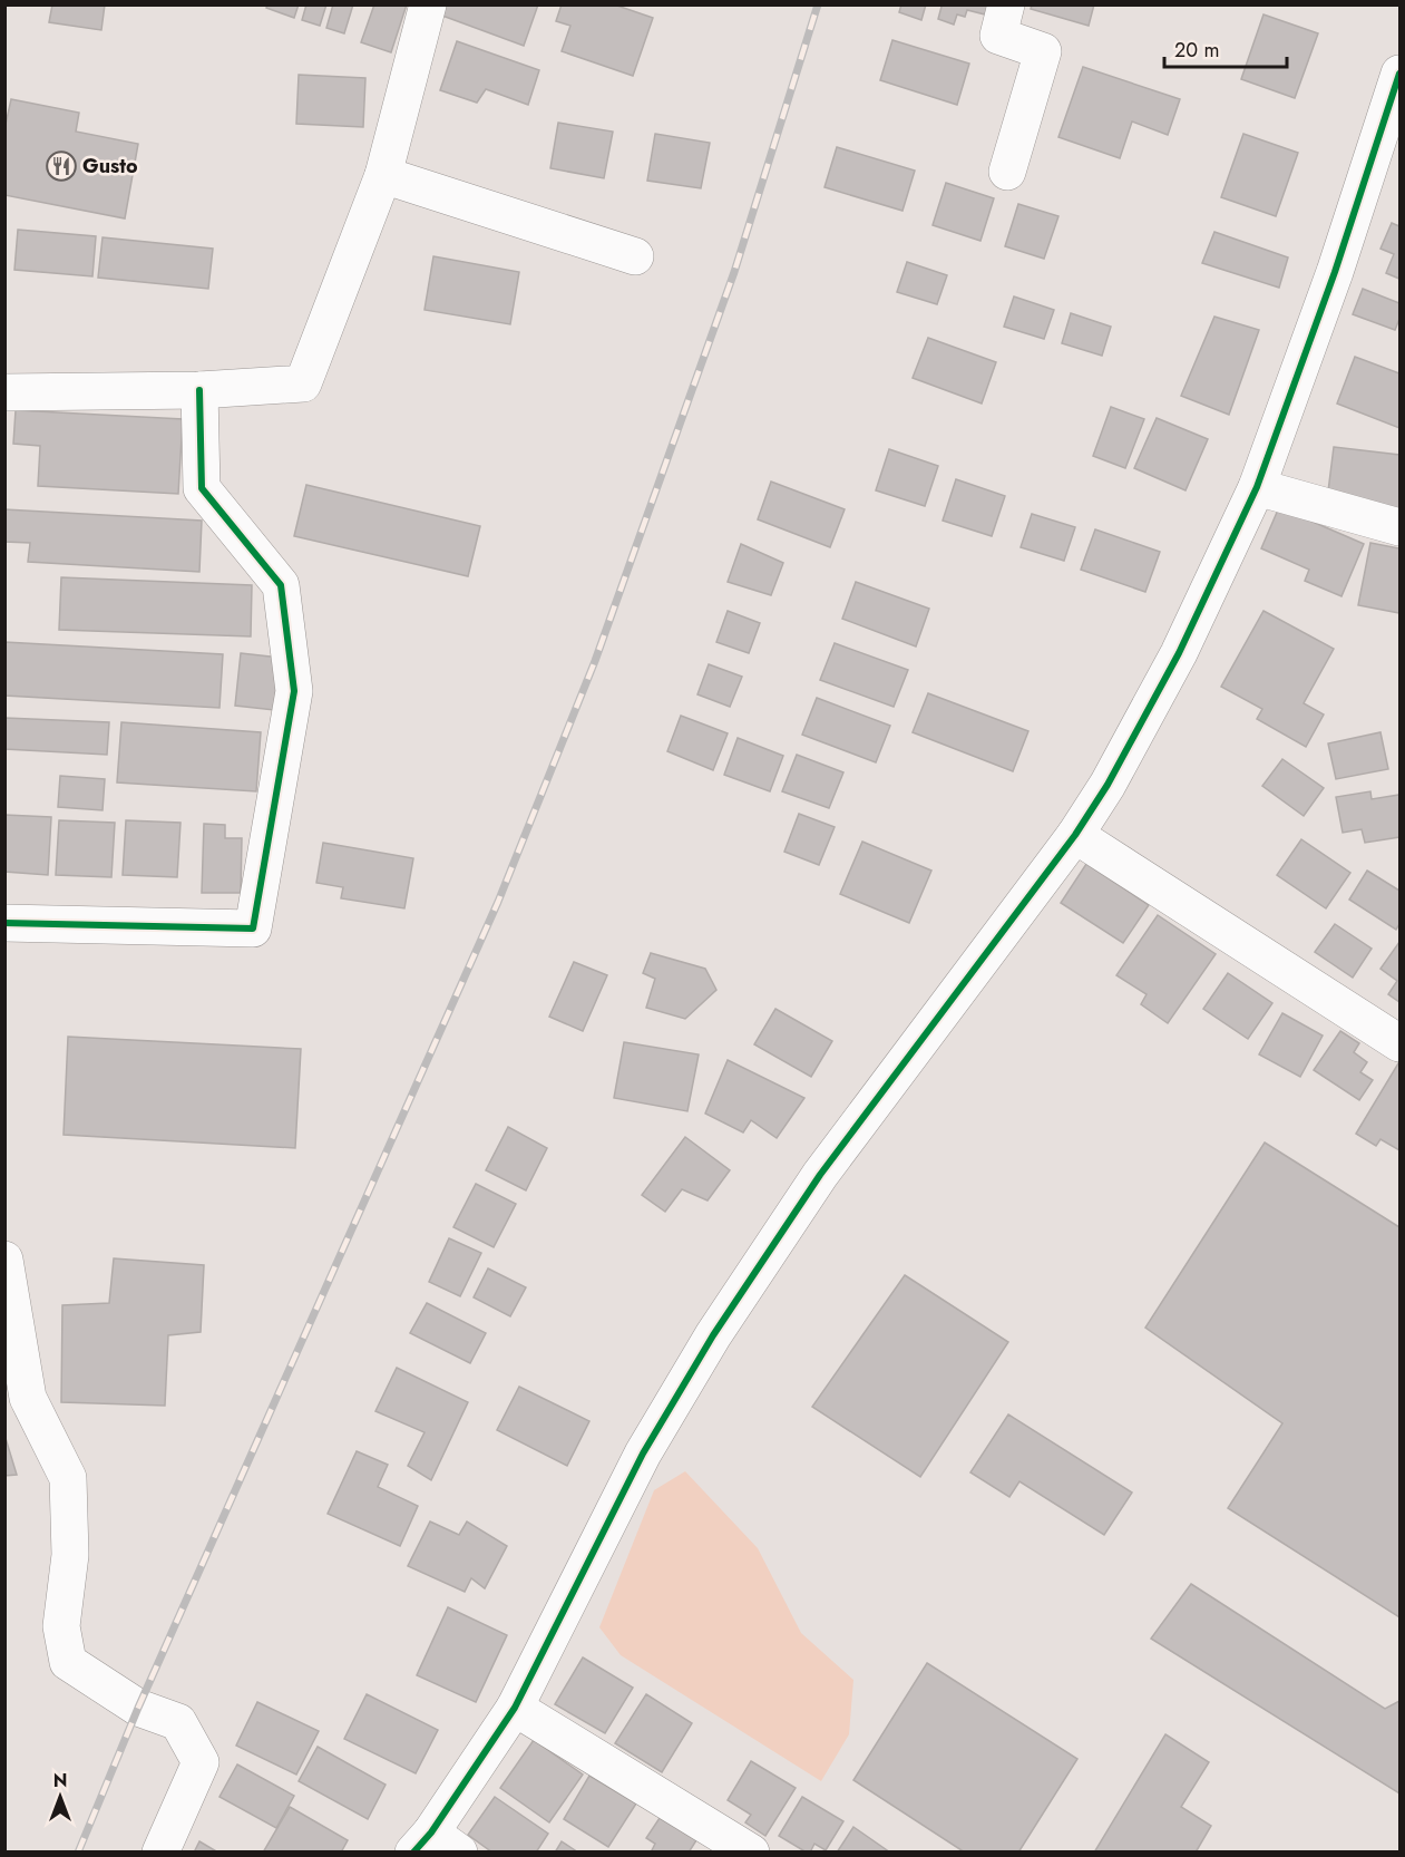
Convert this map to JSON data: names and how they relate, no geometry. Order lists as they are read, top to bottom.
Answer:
{
  "places": {
    "restaurant": ["Gusto"]
  },
  "scale_bar": "20 m",
  "north": "top"
}
